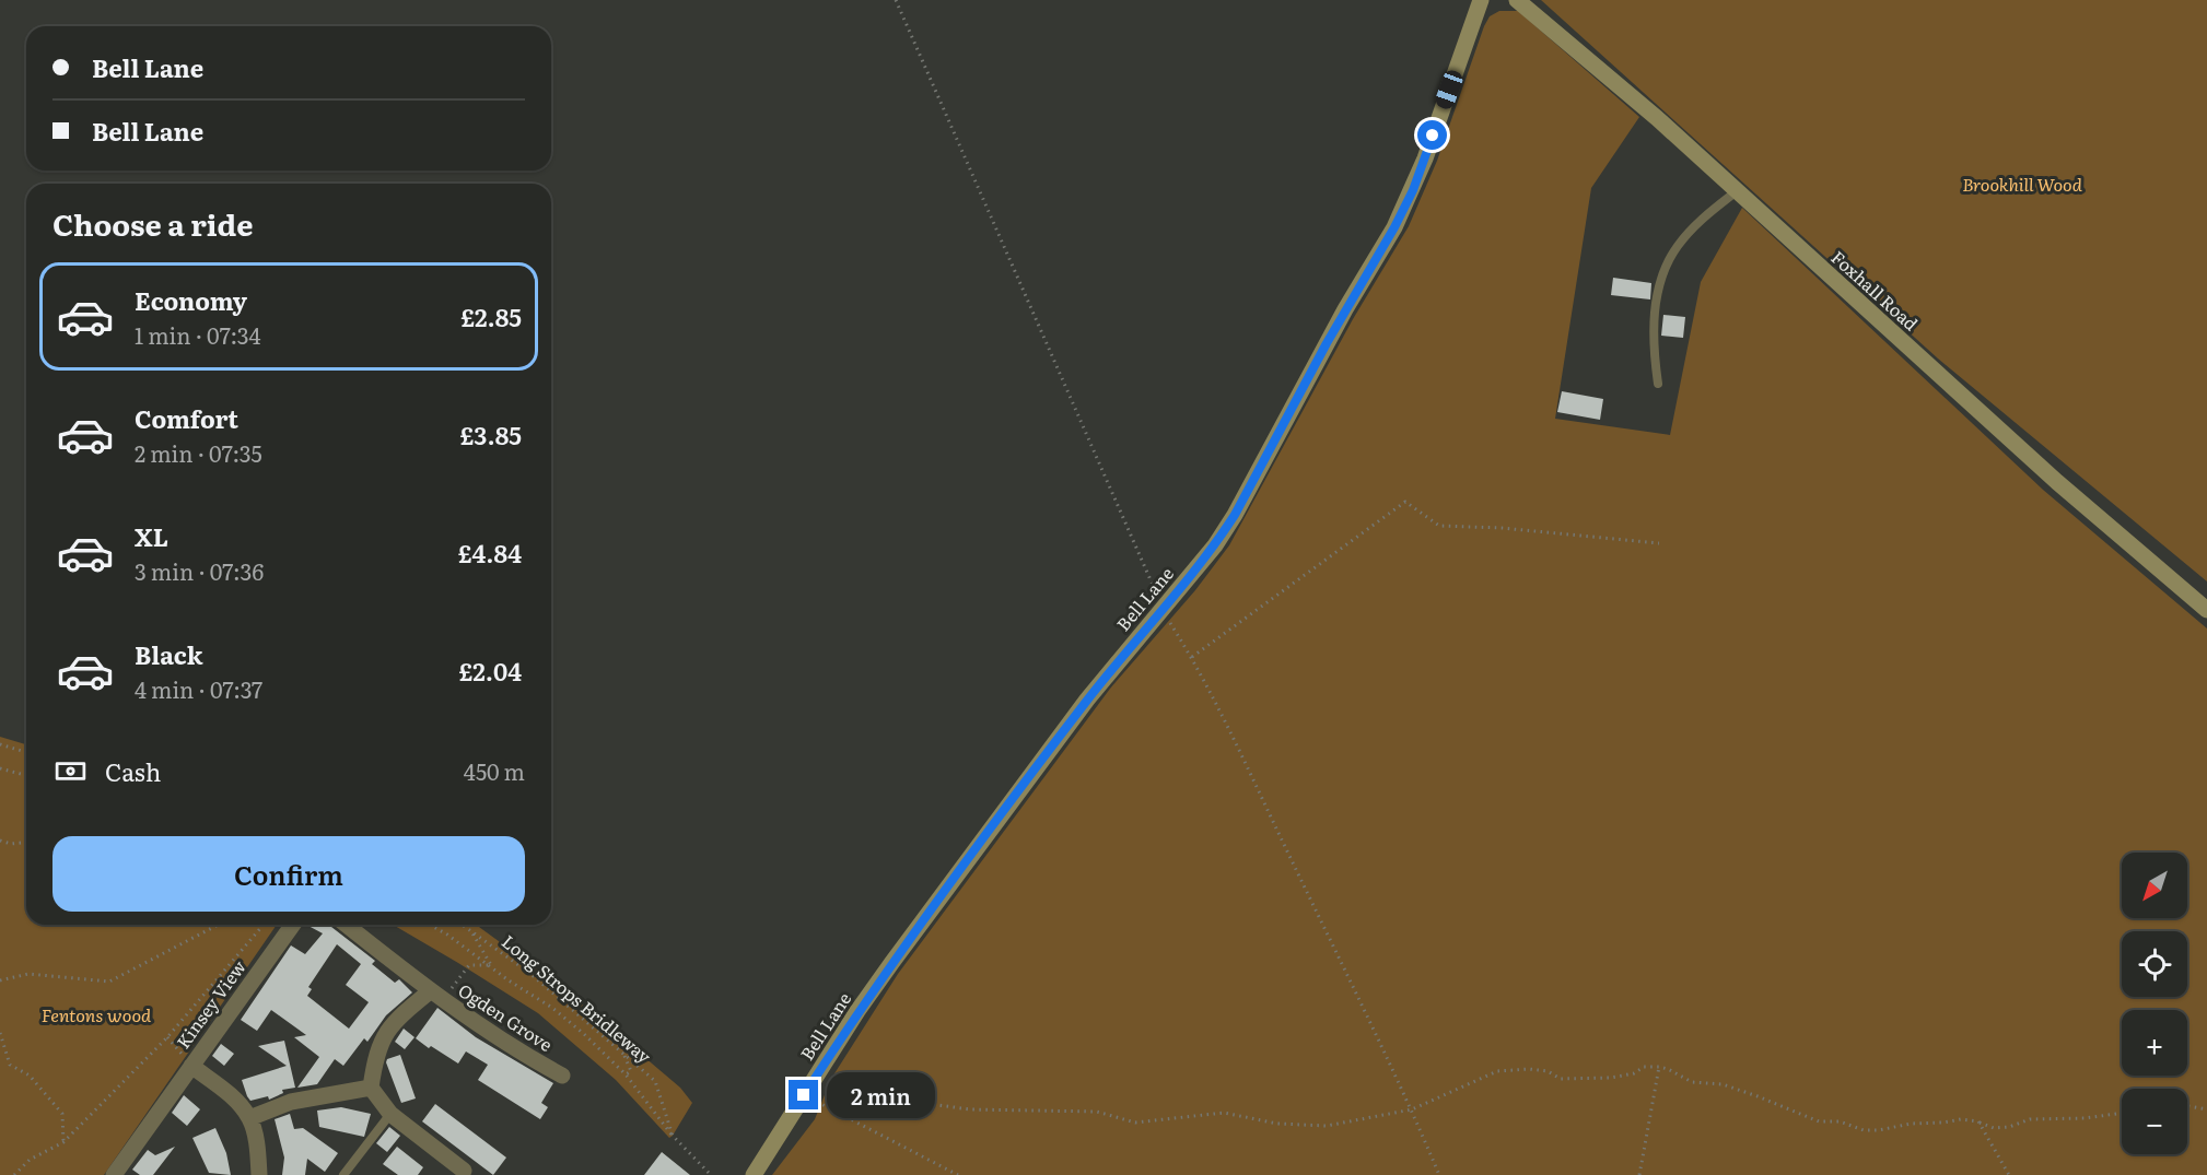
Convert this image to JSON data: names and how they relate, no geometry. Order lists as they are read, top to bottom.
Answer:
{
  "streets": {
    "street": [
      "Foxhall Road",
      "Bell Lane",
      "Kinsey View",
      "Ogden Grove"
    ],
    "path": ["Long Strops Bridleway"]
  },
  "parks": ["Brookhill Wood", "Fentons wood"],
  "north": "bottom left",
  "page": {
    "banner": ["Bell Lane", "Bell Lane"],
    "heading": "Choose a ride",
    "list": [
      {
        "name": "Economy",
        "note": "1 min · 07:34",
        "value": "£2.85"
      },
      {
        "name": "Comfort",
        "note": "2 min · 07:35",
        "value": "£3.85"
      },
      {
        "name": "XL",
        "note": "3 min · 07:36",
        "value": "£4.84"
      },
      {
        "name": "Black",
        "note": "4 min · 07:37",
        "value": "£2.04"
      }
    ],
    "pay": ["Cash", "450 m"],
    "buttons": "Confirm",
    "map_buttons": ["+", "−"],
    "bubble": "2 min"
  }
}
